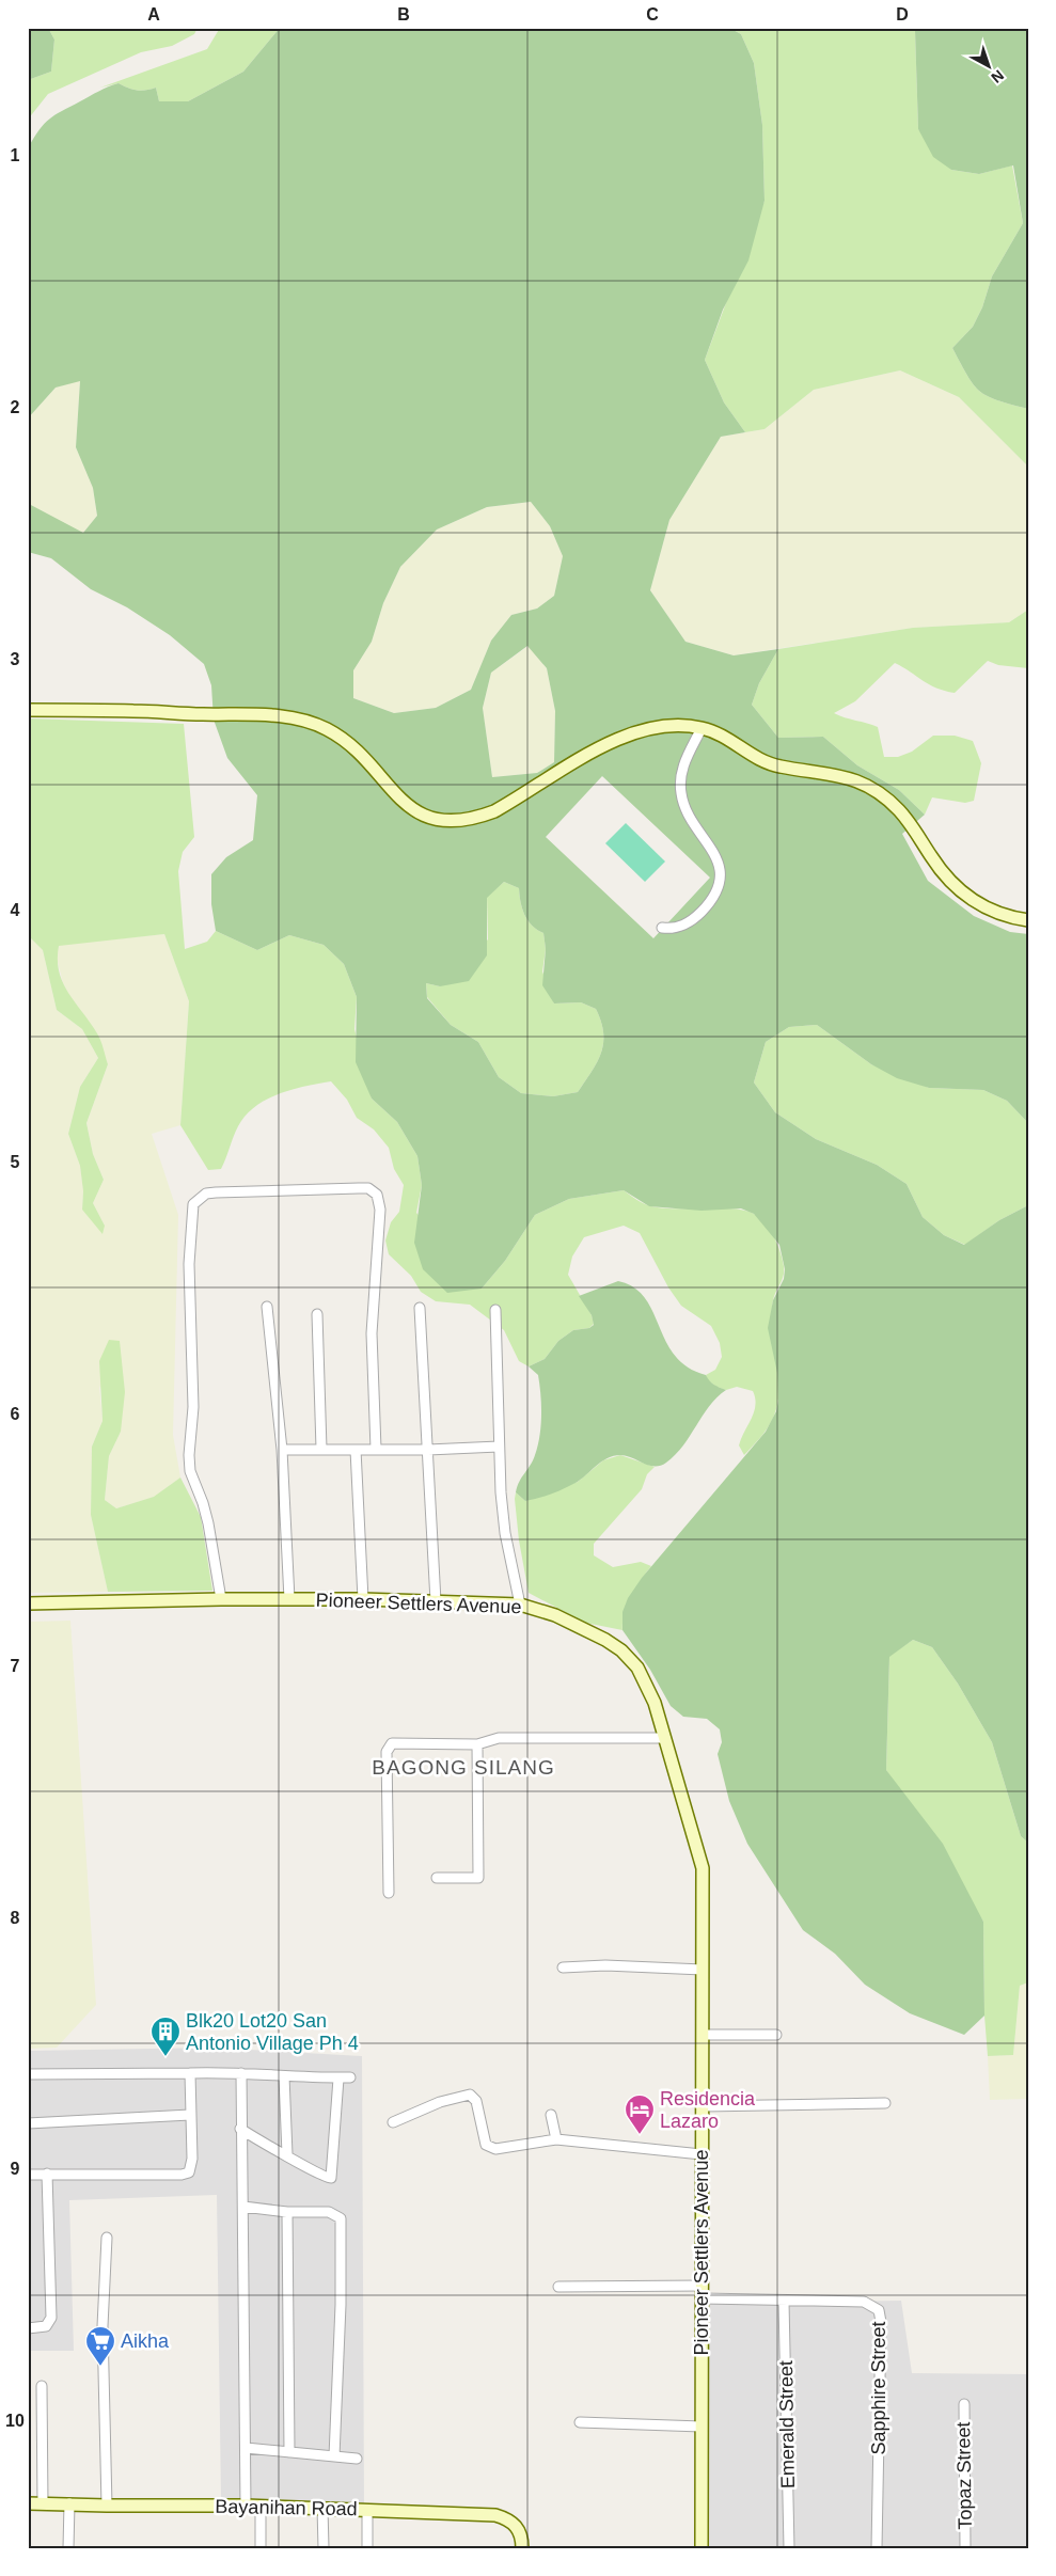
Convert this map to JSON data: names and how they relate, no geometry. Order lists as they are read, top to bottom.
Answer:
{
  "streets": {
    "street": [
      "Pioneer Settlers Avenue",
      "Sapphire Street",
      "Emerald Street",
      "Topaz Street",
      "Bayanihan Road"
    ]
  },
  "crossings": [
    ["Pioneer Settlers Avenue", "Sapphire Street"],
    ["Sapphire Street", "Emerald Street"]
  ],
  "districts": ["BAGONG SILANG"],
  "places": {
    "building": ["Blk20 Lot20 San Antonio Village Ph 4"],
    "hotel": ["Residencia Lazaro"],
    "supermarket": ["Aikha"]
  },
  "north": "bottom right",
  "grid": {
    "columns": [
      "A",
      "B",
      "C",
      "D"
    ],
    "rows": [
      "1",
      "2",
      "3",
      "4",
      "5",
      "6",
      "7",
      "8",
      "9",
      "10"
    ]
  }
}
